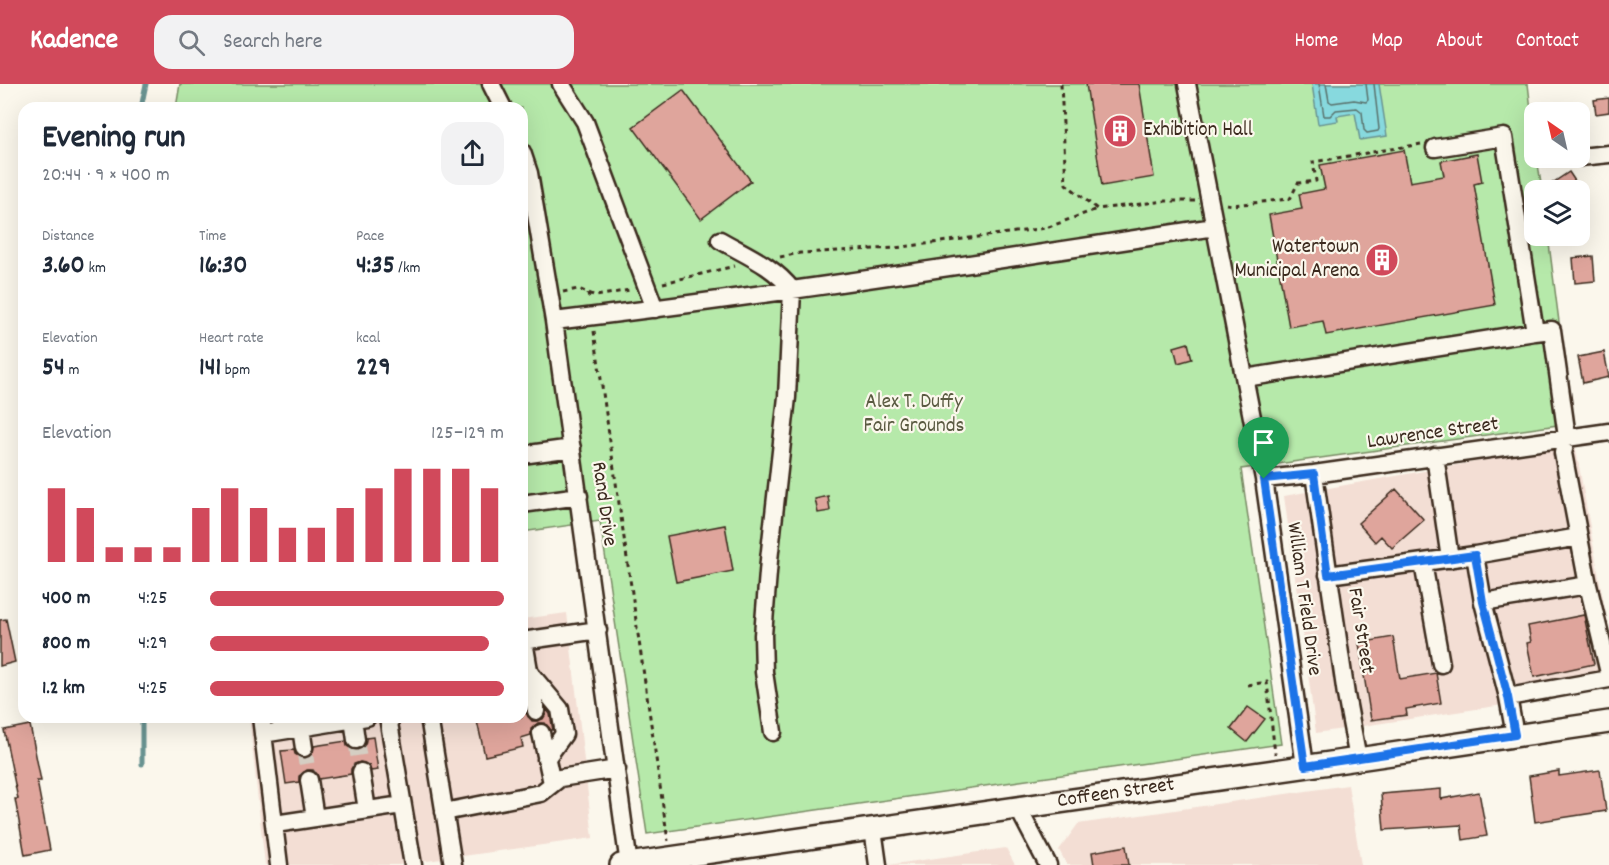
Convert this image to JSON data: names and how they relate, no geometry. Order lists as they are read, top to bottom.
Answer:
{
  "streets": {
    "main road": ["Coffeen Street"],
    "street": [
      "Lawrence Street",
      "Rand Drive",
      "William T Field Drive",
      "Fair Street"
    ]
  },
  "crossings": [
    ["Lawrence Street", "William T Field Drive"],
    ["Lawrence Street", "Fair Street"],
    ["Rand Drive", "Coffeen Street"],
    ["William T Field Drive", "Coffeen Street"],
    ["Fair Street", "Coffeen Street"]
  ],
  "parks": ["Alex T. Duffy Fair Grounds"],
  "places": {
    "building": ["Exhibition Hall", "Watertown Municipal Arena"]
  },
  "north": "top left",
  "page": {
    "header": "Kadence",
    "search": "Search here",
    "nav": [
      "Home",
      "Map",
      "About",
      "Contact"
    ],
    "heading": ["Evening run", "20:44 · 9 × 400 m"],
    "stats": [
      ["Distance", "3.60 km"],
      ["Time", "16:30"],
      ["Pace", "4:35 /km"],
      ["Elevation", "54 m"],
      ["Heart rate", "141 bpm"],
      ["kcal", "229"]
    ],
    "chart": ["Elevation", "125–129 m"],
    "list": [
      {
        "name": "400 m",
        "note": "4:25"
      },
      {
        "name": "800 m",
        "note": "4:29"
      },
      {
        "name": "1.2 km",
        "note": "4:25"
      }
    ]
  }
}
